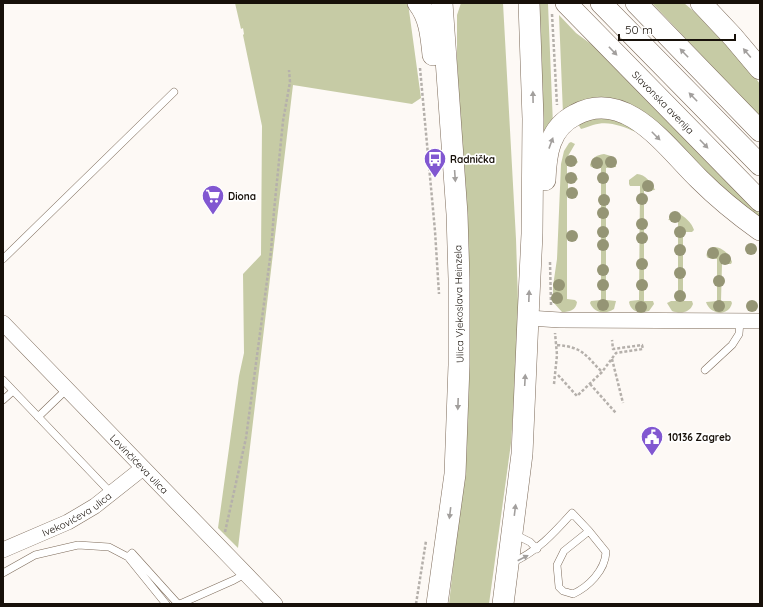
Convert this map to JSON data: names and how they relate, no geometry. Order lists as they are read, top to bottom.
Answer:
{
  "streets": {
    "main road": ["Slavonska avenija", "Ulica Vjekoslava Heinzela"],
    "street": ["Lovinčićeva ulica", "Ivekovićeva ulica"]
  },
  "crossings": [
    ["Lovinčićeva ulica", "Ivekovićeva ulica"]
  ],
  "places": {
    "bus stop": ["Radnička"],
    "supermarket": ["Diona"],
    "public building": ["10136 Zagreb"]
  },
  "scale_bar": "50 m"
}
